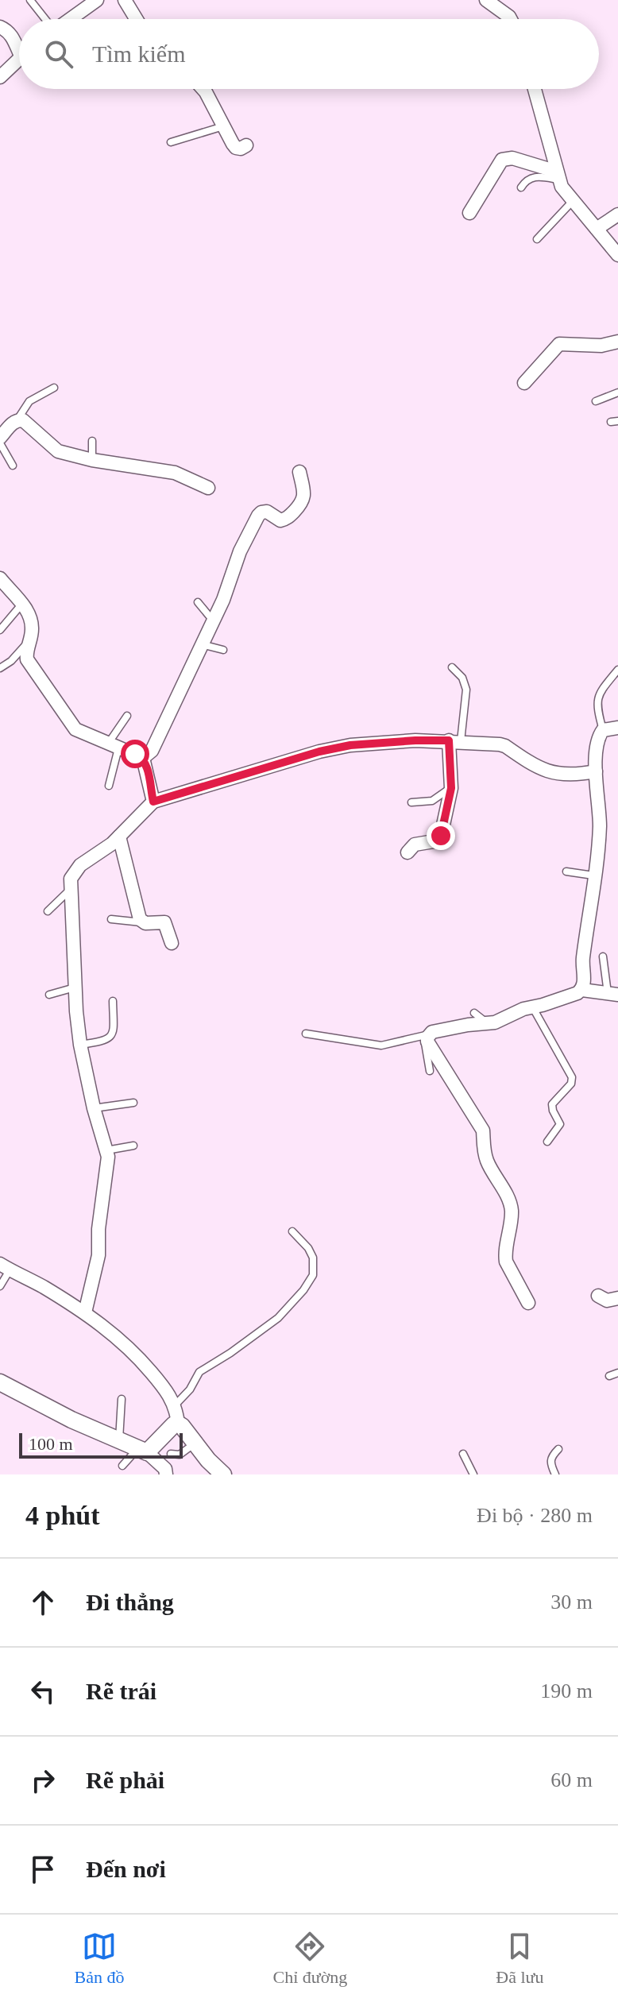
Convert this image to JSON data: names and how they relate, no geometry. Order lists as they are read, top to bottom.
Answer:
{
  "scale_bar": "100 m",
  "page": {
    "search": "Tìm kiếm",
    "scale": "100 m",
    "heading": ["4 phút", "Đi bộ · 280 m"],
    "list": [
      ["Đi thẳng", "30 m"],
      ["Rẽ trái", "190 m"],
      ["Rẽ phải", "60 m"],
      "Đến nơi"
    ],
    "nav": ["Bản đồ", "Chỉ đường", "Đã lưu"]
  }
}
